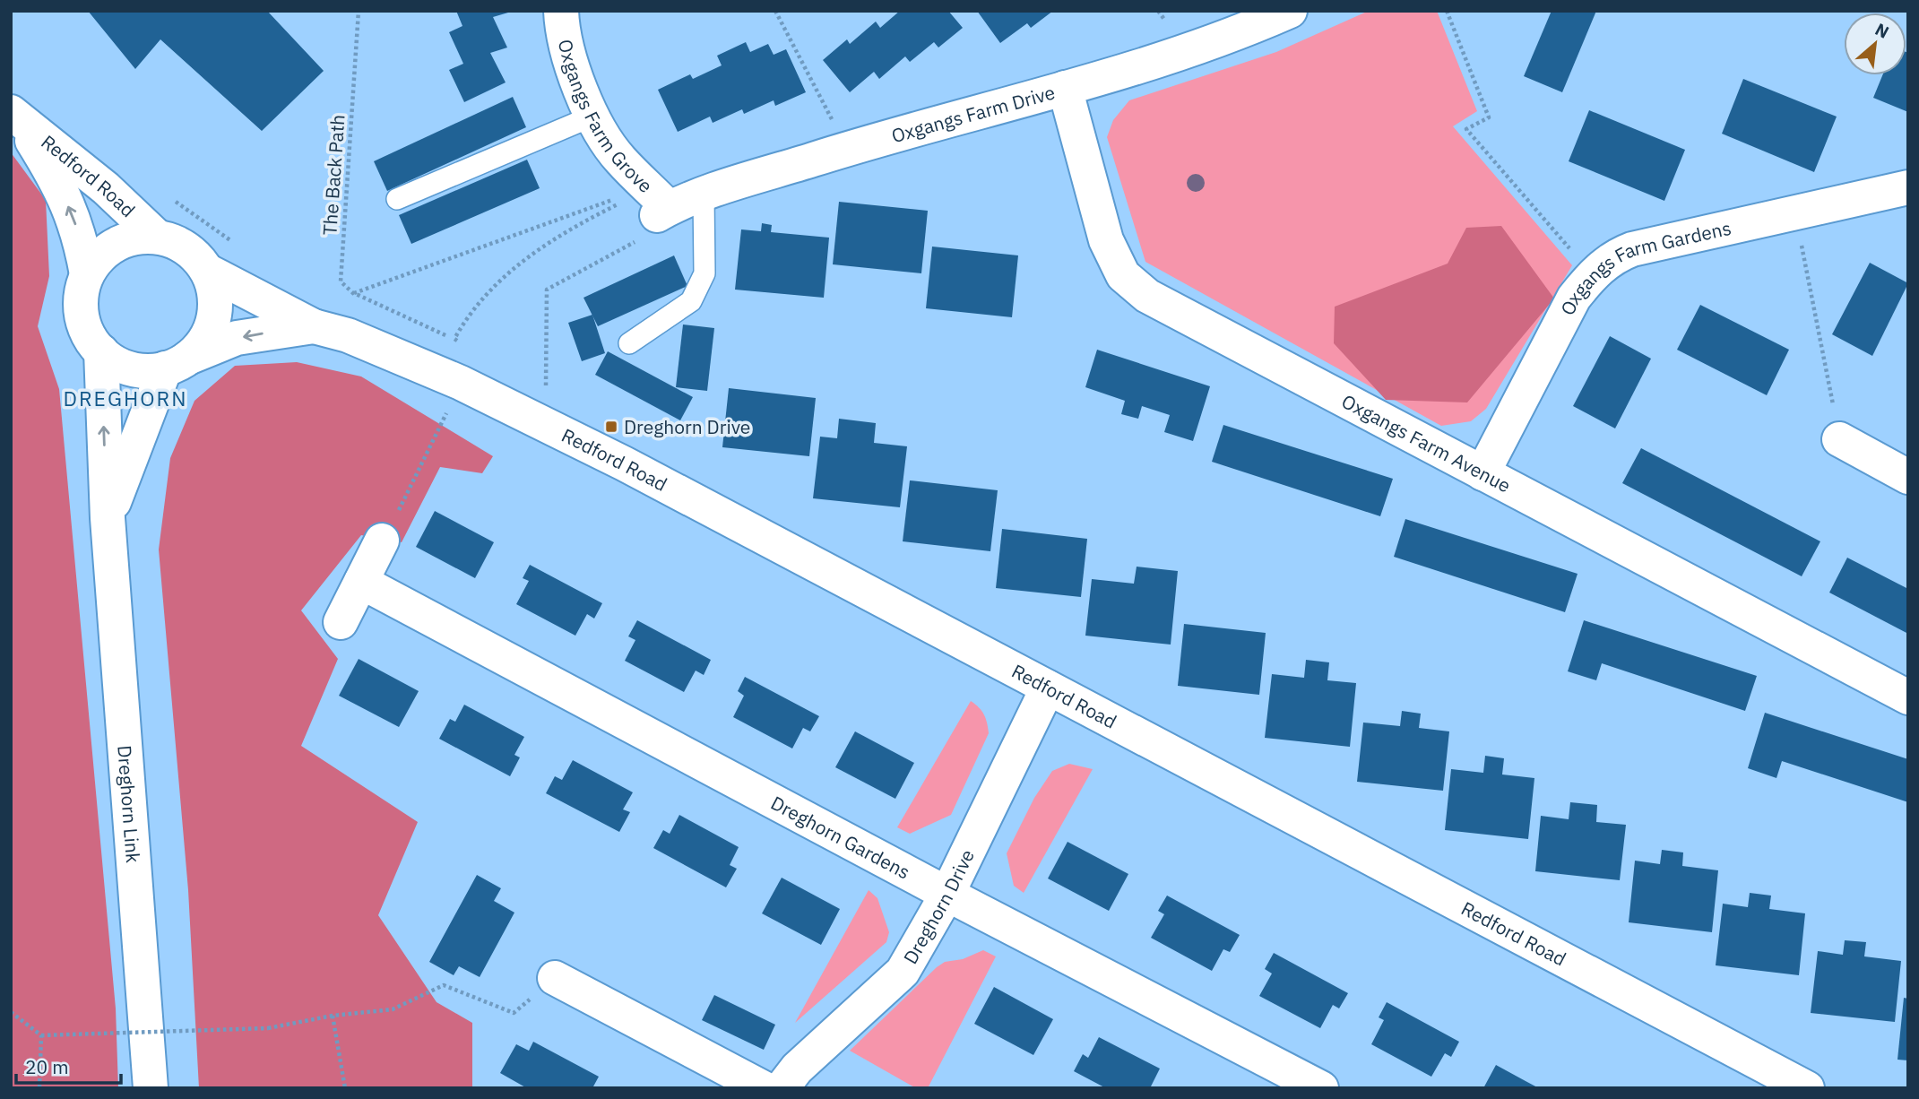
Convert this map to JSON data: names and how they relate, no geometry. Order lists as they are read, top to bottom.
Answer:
{
  "streets": {
    "street": [
      "Oxgangs Farm Grove",
      "Oxgangs Farm Drive",
      "Redford Road",
      "Oxgangs Farm Gardens",
      "Oxgangs Farm Avenue",
      "Dreghorn Link",
      "Dreghorn Gardens",
      "Dreghorn Drive"
    ],
    "path": ["The Back Path"]
  },
  "crossings": [
    ["Oxgangs Farm Grove", "Oxgangs Farm Drive"],
    ["Oxgangs Farm Drive", "Oxgangs Farm Avenue"],
    ["Redford Road", "Dreghorn Link"],
    ["Redford Road", "Dreghorn Drive"],
    ["Oxgangs Farm Gardens", "Oxgangs Farm Avenue"],
    ["Dreghorn Gardens", "Dreghorn Drive"]
  ],
  "districts": ["DREGHORN"],
  "places": {
    "transit": ["Dreghorn Drive"]
  },
  "scale_bar": "20 m",
  "north": "top right"
}
